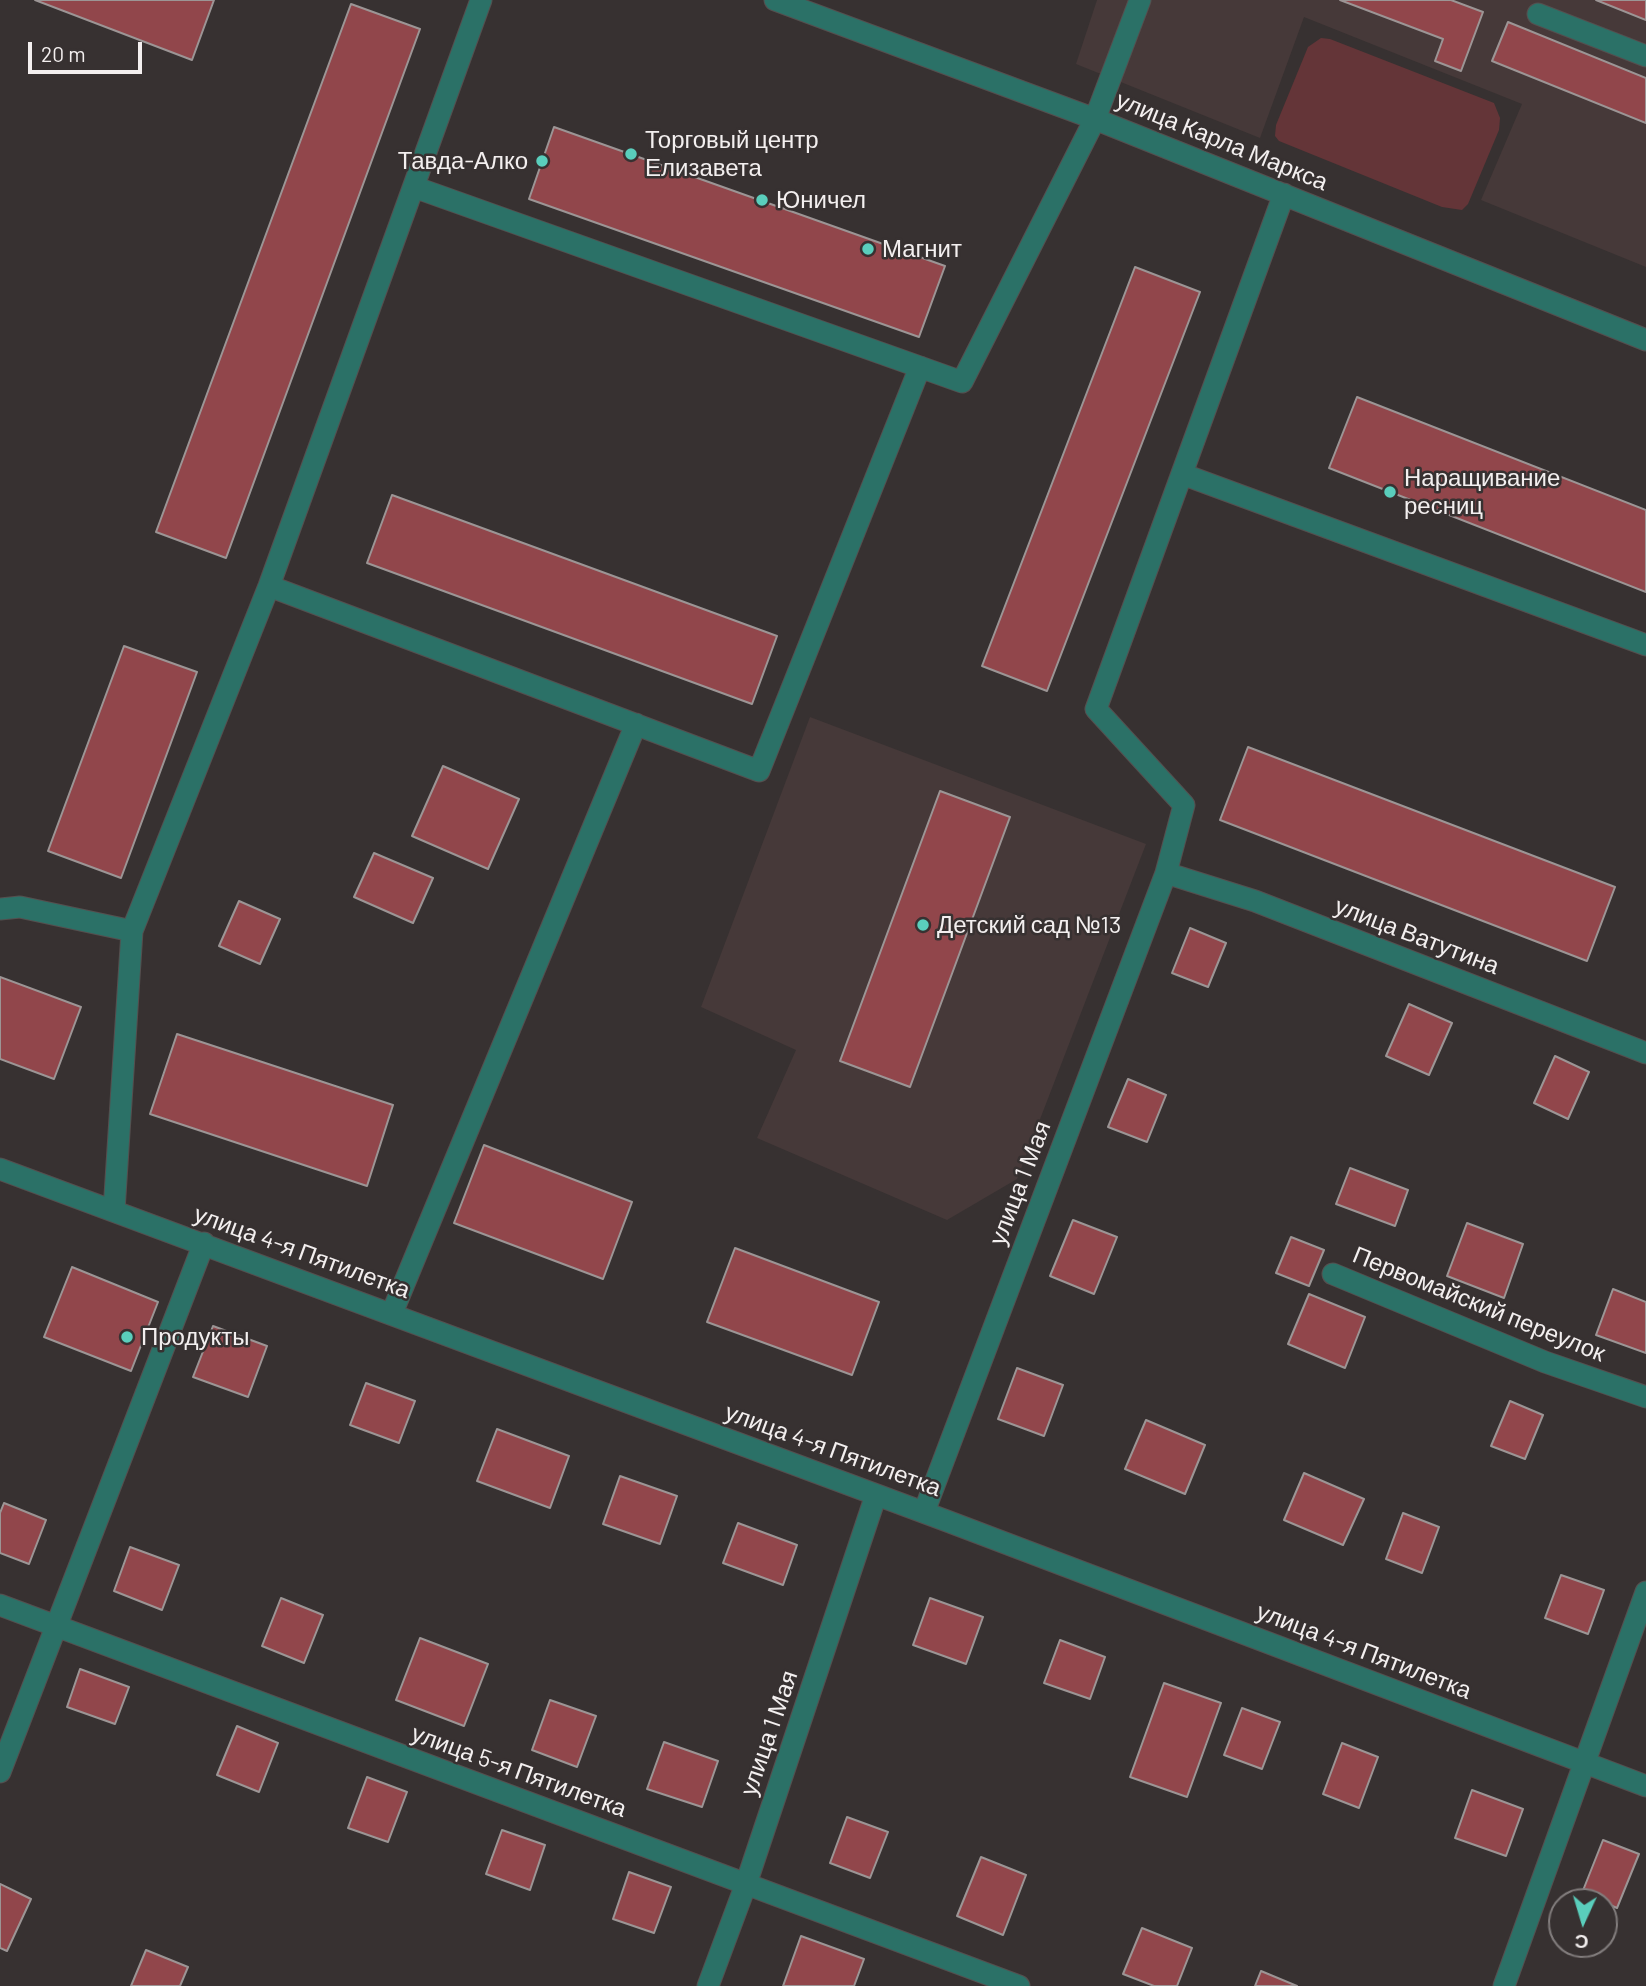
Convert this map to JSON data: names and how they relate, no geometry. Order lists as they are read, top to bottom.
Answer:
{
  "streets": {
    "street": [
      "улица Карла Маркса",
      "улица Ватутина",
      "улица 1 Мая",
      "улица 4-я Пятилетка",
      "Первомайский переулок",
      "улица 5-я Пятилетка"
    ]
  },
  "crossings": [
    ["улица Ватутина", "улица 1 Мая"],
    ["улица 1 Мая", "улица 4-я Пятилетка"],
    ["улица 1 Мая", "улица 5-я Пятилетка"]
  ],
  "places": [
    "Торговый центр Елизавета",
    "Тавда-Алко",
    "Юничел",
    "Магнит",
    "Наращивание ресниц",
    "Детский сад №13",
    "Продукты"
  ],
  "scale_bar": "20 m",
  "north": "bottom"
}
